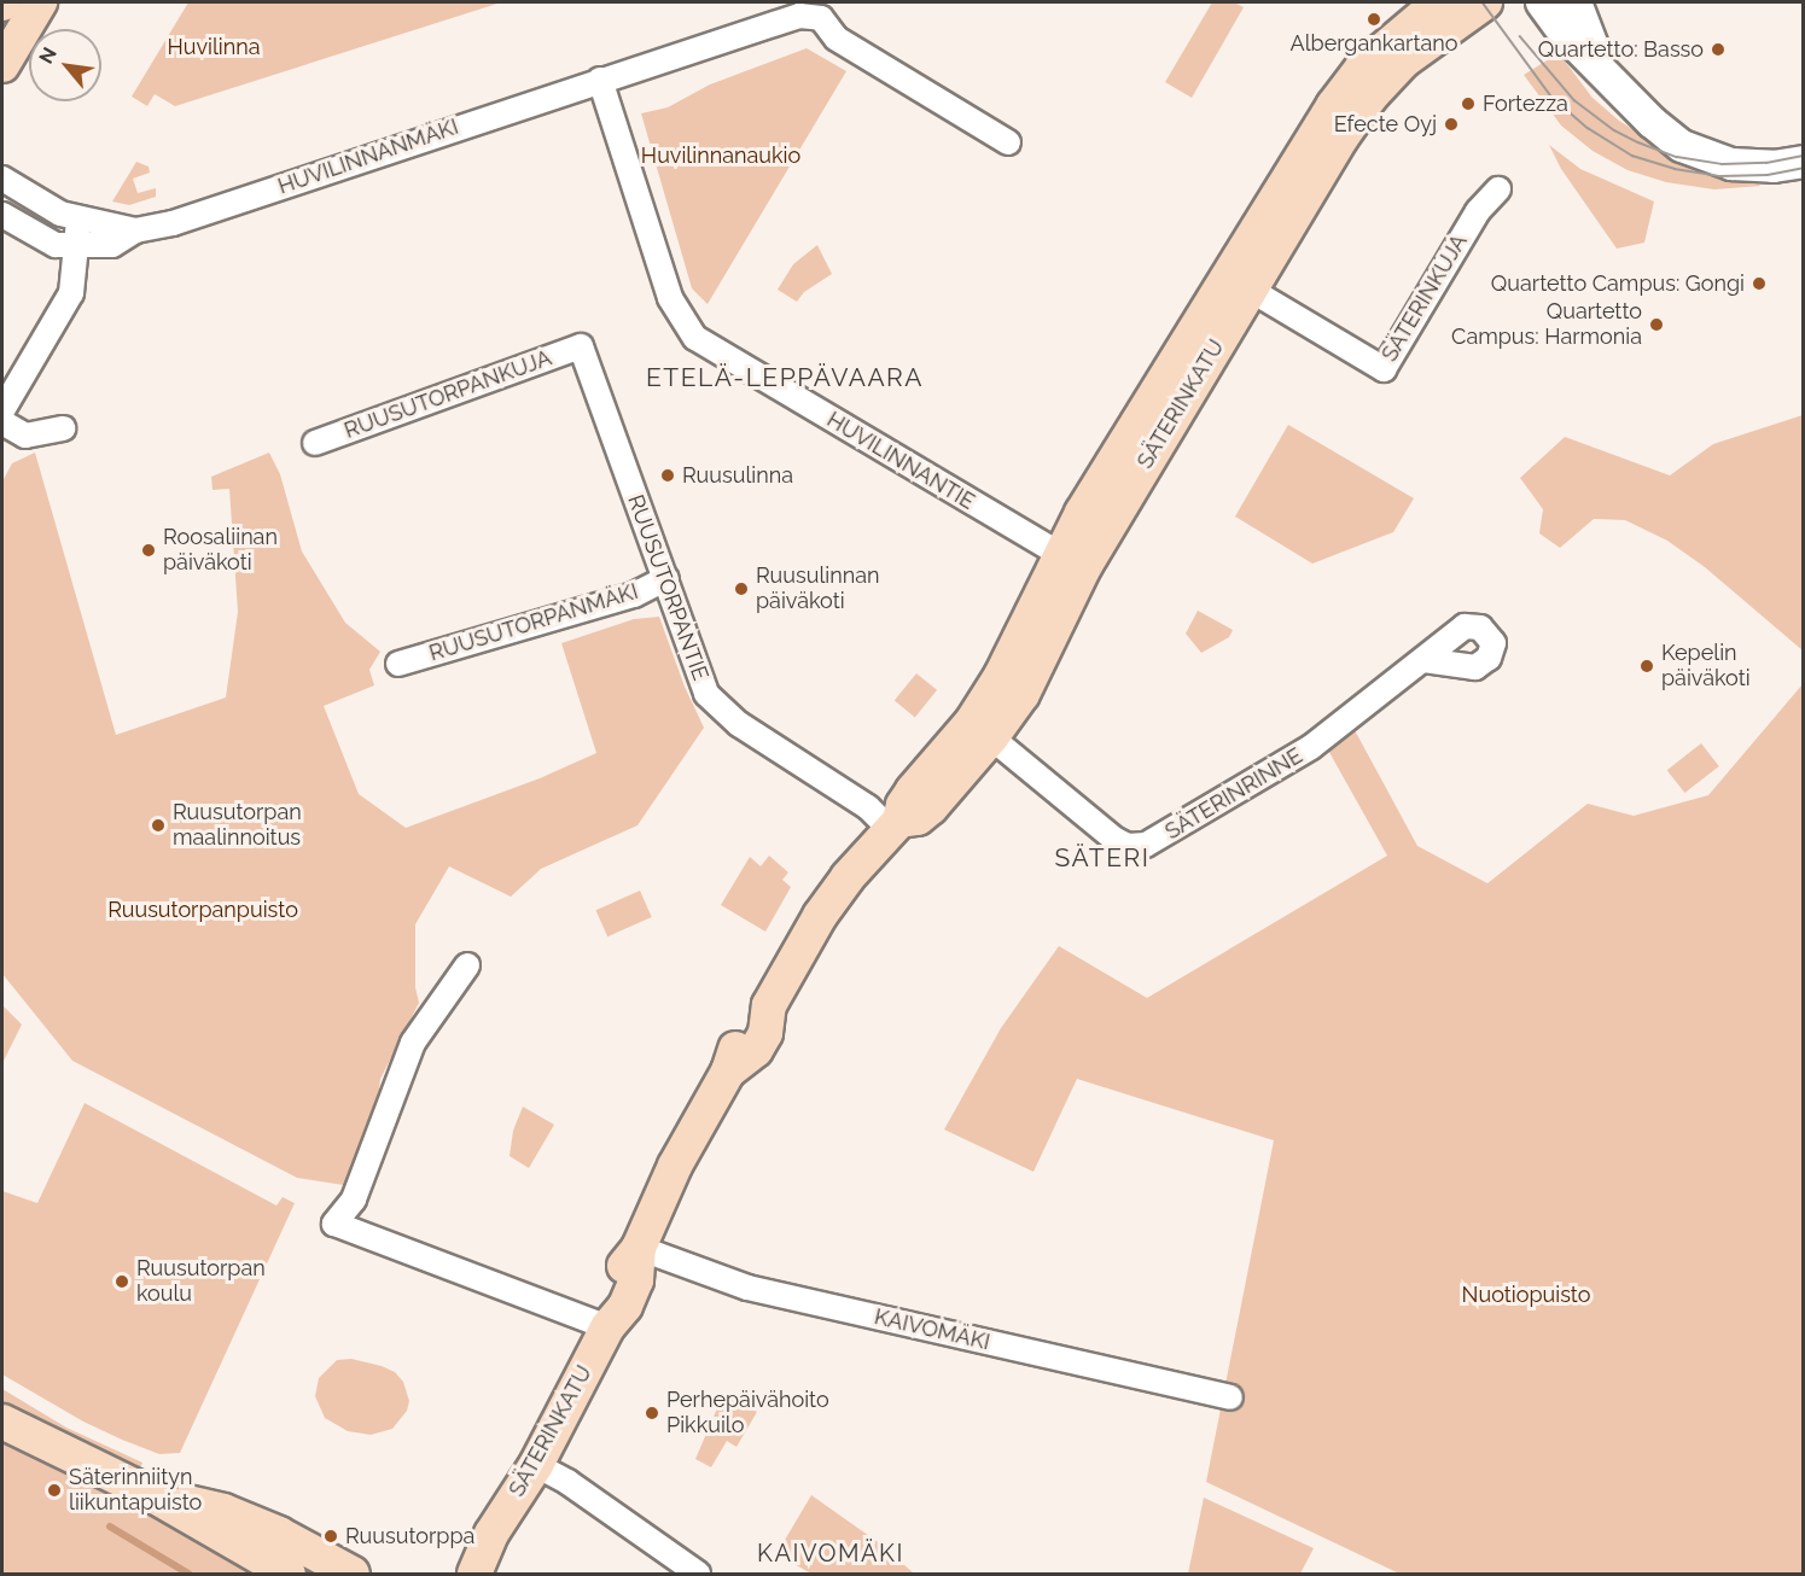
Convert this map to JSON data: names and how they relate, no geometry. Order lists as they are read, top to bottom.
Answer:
{
  "streets": {
    "main road": ["SÄTERINKATU"],
    "street": [
      "HUVILINNANMÄKI",
      "SÄTERINKUJA",
      "RUUSUTORPANKUJA",
      "HUVILINNANTIE",
      "RUUSUTORPANTIE",
      "RUUSUTORPANMÄKI",
      "SÄTERINRINNE",
      "KAIVOMÄKI"
    ]
  },
  "crossings": [
    ["HUVILINNANMÄKI", "HUVILINNANTIE"],
    ["SÄTERINKUJA", "SÄTERINKATU"],
    ["RUUSUTORPANKUJA", "RUUSUTORPANTIE"],
    ["SÄTERINKATU", "HUVILINNANTIE"],
    ["SÄTERINKATU", "RUUSUTORPANTIE"],
    ["SÄTERINKATU", "SÄTERINRINNE"],
    ["SÄTERINKATU", "KAIVOMÄKI"],
    ["RUUSUTORPANTIE", "RUUSUTORPANMÄKI"]
  ],
  "districts": ["ETELÄ-LEPPÄVAARA", "SÄTERI", "KAIVOMÄKI"],
  "parks": [
    "Huvilinna",
    "Huvilinnanaukio",
    "Ruusutorpanpuisto",
    "Nuotiopuisto"
  ],
  "places": [
    "Albergankartano",
    "Quartetto: Basso",
    "Fortezza",
    "Efecte Oyj",
    "Quartetto Campus: Gongi",
    "Quartetto Campus: Harmonia",
    "Ruusulinna",
    "Roosaliinan päiväkoti",
    "Ruusulinnan päiväkoti",
    "Kepelin päiväkoti",
    "Ruusutorpan maalinnoitus",
    "Ruusutorpan koulu",
    "Perhepäivähoito Pikkuilo",
    "Säterinniityn liikuntapuisto",
    "Ruusutorppa"
  ],
  "north": "top left"
}
